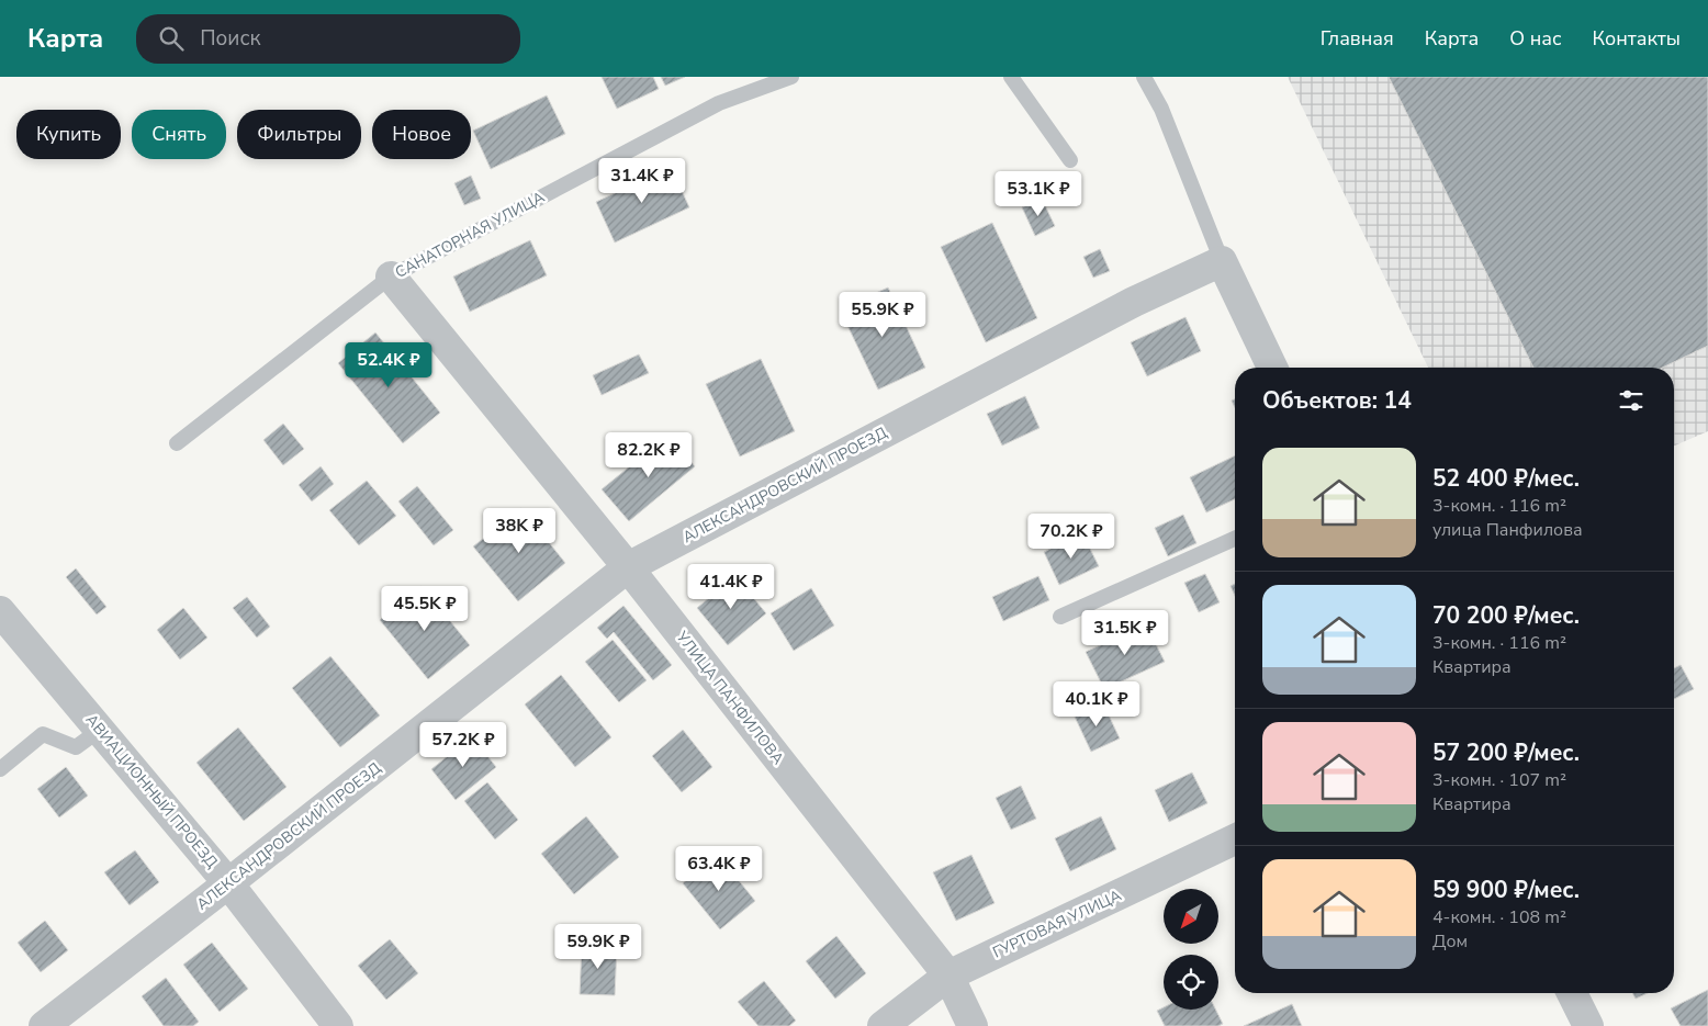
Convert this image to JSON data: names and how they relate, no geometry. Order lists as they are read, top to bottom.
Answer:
{
  "streets": {
    "street": [
      "АЛЕКСАНДРОВСКИЙ ПРОЕЗД",
      "УЛИЦА ПАНФИЛОВА",
      "АВИАЦИОННЫЙ ПРОЕЗД",
      "ГУРТОВАЯ УЛИЦА"
    ],
    "lane": ["САНАТОРНАЯ УЛИЦА"]
  },
  "crossings": [
    ["САНАТОРНАЯ УЛИЦА", "УЛИЦА ПАНФИЛОВА"],
    ["АЛЕКСАНДРОВСКИЙ ПРОЕЗД", "УЛИЦА ПАНФИЛОВА"],
    ["АЛЕКСАНДРОВСКИЙ ПРОЕЗД", "АВИАЦИОННЫЙ ПРОЕЗД"],
    ["УЛИЦА ПАНФИЛОВА", "ГУРТОВАЯ УЛИЦА"]
  ],
  "north": "bottom left",
  "page": {
    "header": "Карта",
    "search": "Поиск",
    "nav": [
      "Главная",
      "Карта",
      "О нас",
      "Контакты"
    ],
    "chip": [
      "Купить",
      "Снять",
      "Фильтры",
      "Новое"
    ],
    "price": [
      "31.4K ₽",
      "53.1K ₽",
      "55.9K ₽",
      "52.4K ₽",
      "82.2K ₽",
      "38K ₽",
      "70.2K ₽",
      "41.4K ₽",
      "45.5K ₽",
      "31.5K ₽",
      "40.1K ₽",
      "57.2K ₽",
      "63.4K ₽",
      "59.9K ₽"
    ],
    "heading": "Объектов: 14",
    "list": [
      {
        "name": "52 400 ₽/мес.",
        "note": "3-комн. · 116 m² · улица Панфилова"
      },
      {
        "name": "70 200 ₽/мес.",
        "note": "3-комн. · 116 m² · Квартира"
      },
      {
        "name": "57 200 ₽/мес.",
        "note": "3-комн. · 107 m² · Квартира"
      },
      {
        "name": "59 900 ₽/мес.",
        "note": "4-комн. · 108 m² · Дом"
      }
    ]
  }
}
